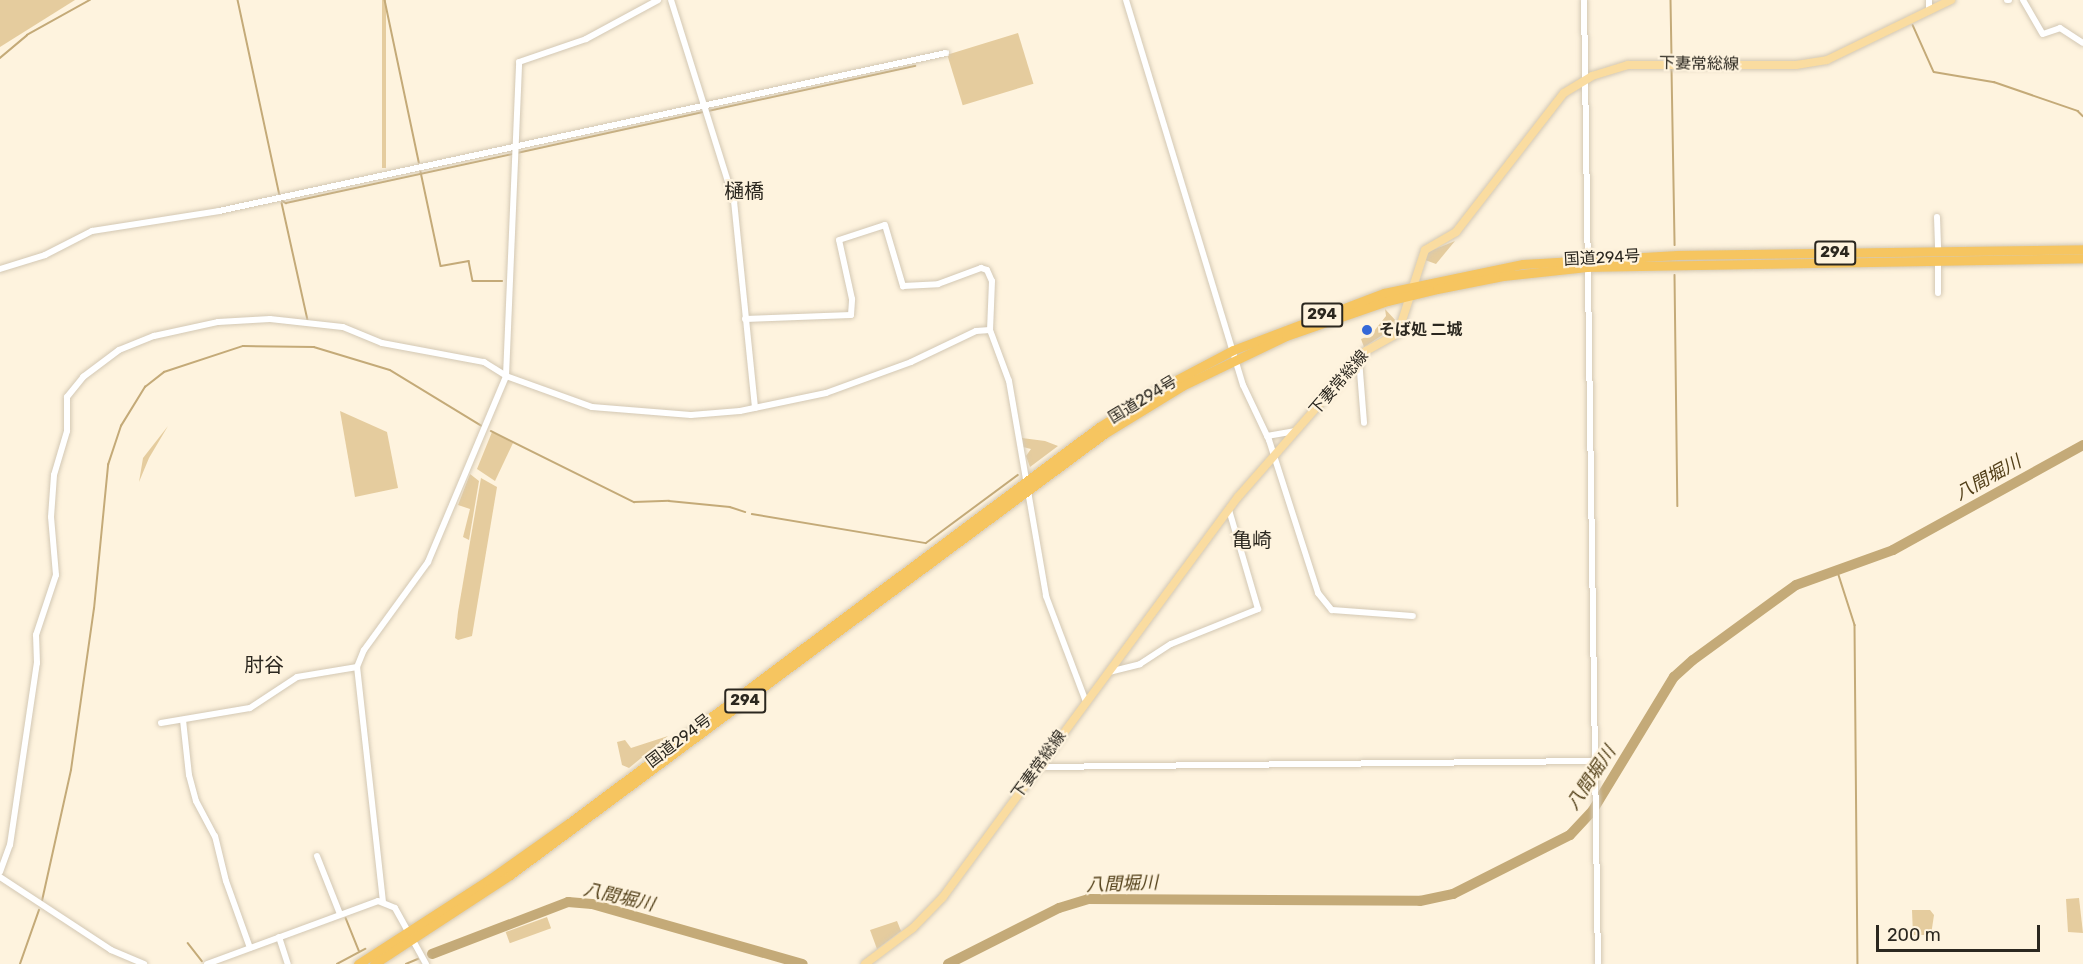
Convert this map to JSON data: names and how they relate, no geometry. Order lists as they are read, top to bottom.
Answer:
{
  "streets": {
    "highway": ["294", "国道294号"],
    "main road": ["下妻常総線"]
  },
  "crossings": [
    ["下妻常総線", "国道294号"]
  ],
  "districts": ["樋橋", "亀崎", "肘谷"],
  "water": ["八間堀川"],
  "places": ["そば処 二城"],
  "scale_bar": "200 m"
}
